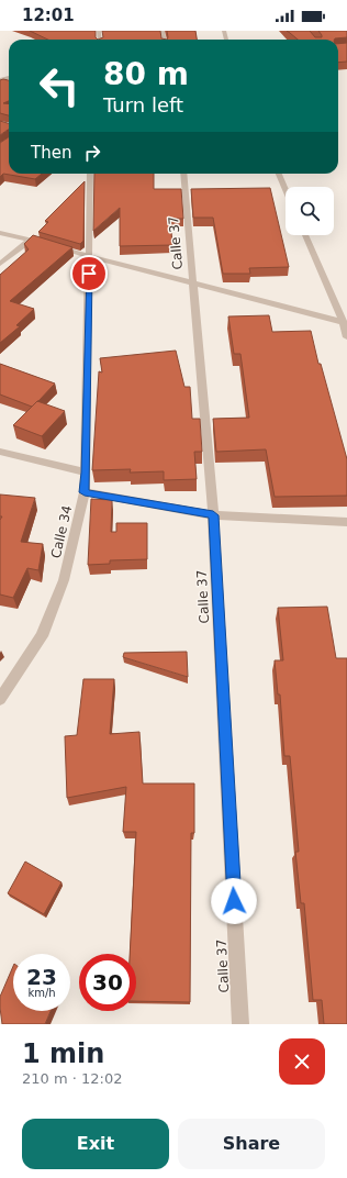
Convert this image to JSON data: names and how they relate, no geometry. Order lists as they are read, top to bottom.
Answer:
{
  "streets": {
    "street": ["Calle 37", "Calle 34"]
  },
  "page": {
    "status": "12:01",
    "turn": ["80 m", "Turn left"],
    "then": "Then",
    "speed": "23 km/h",
    "limit": "30",
    "heading": ["1 min", "210 m · 12:02"],
    "buttons": ["Exit", "Share"]
  }
}
